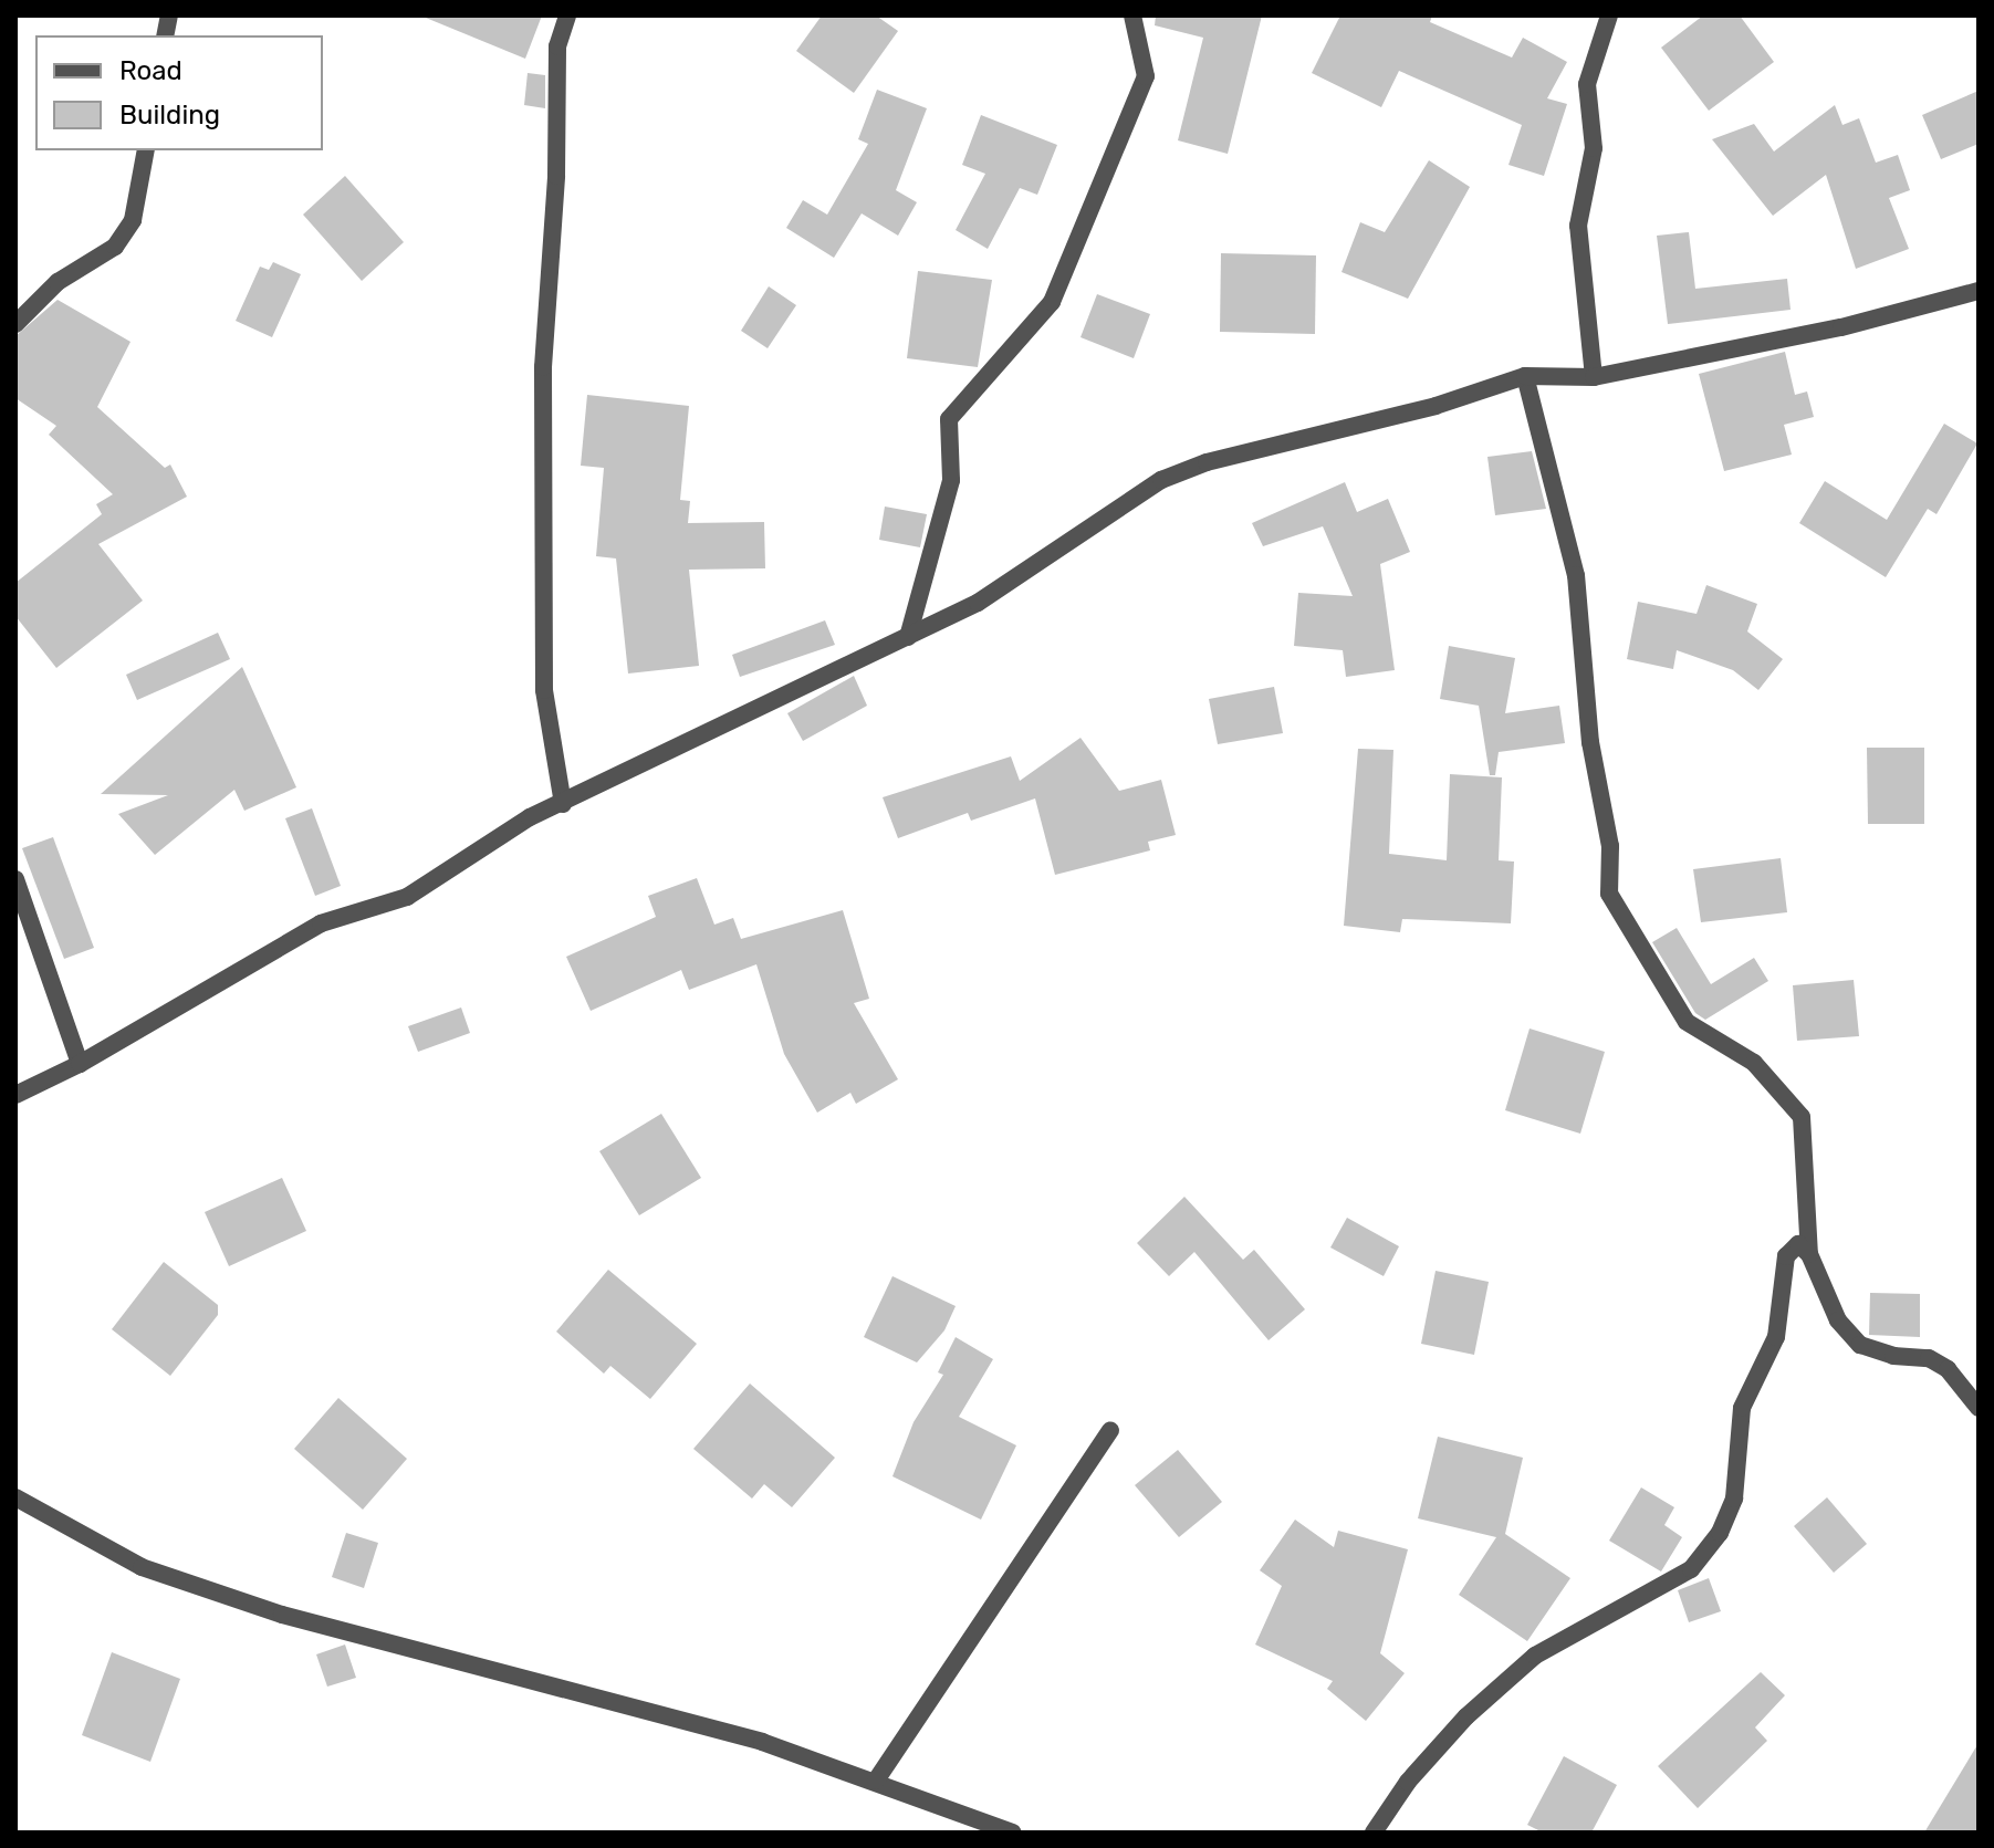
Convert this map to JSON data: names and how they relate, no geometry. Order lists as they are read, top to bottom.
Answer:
{
  "legend": ["Road", "Building"]
}
